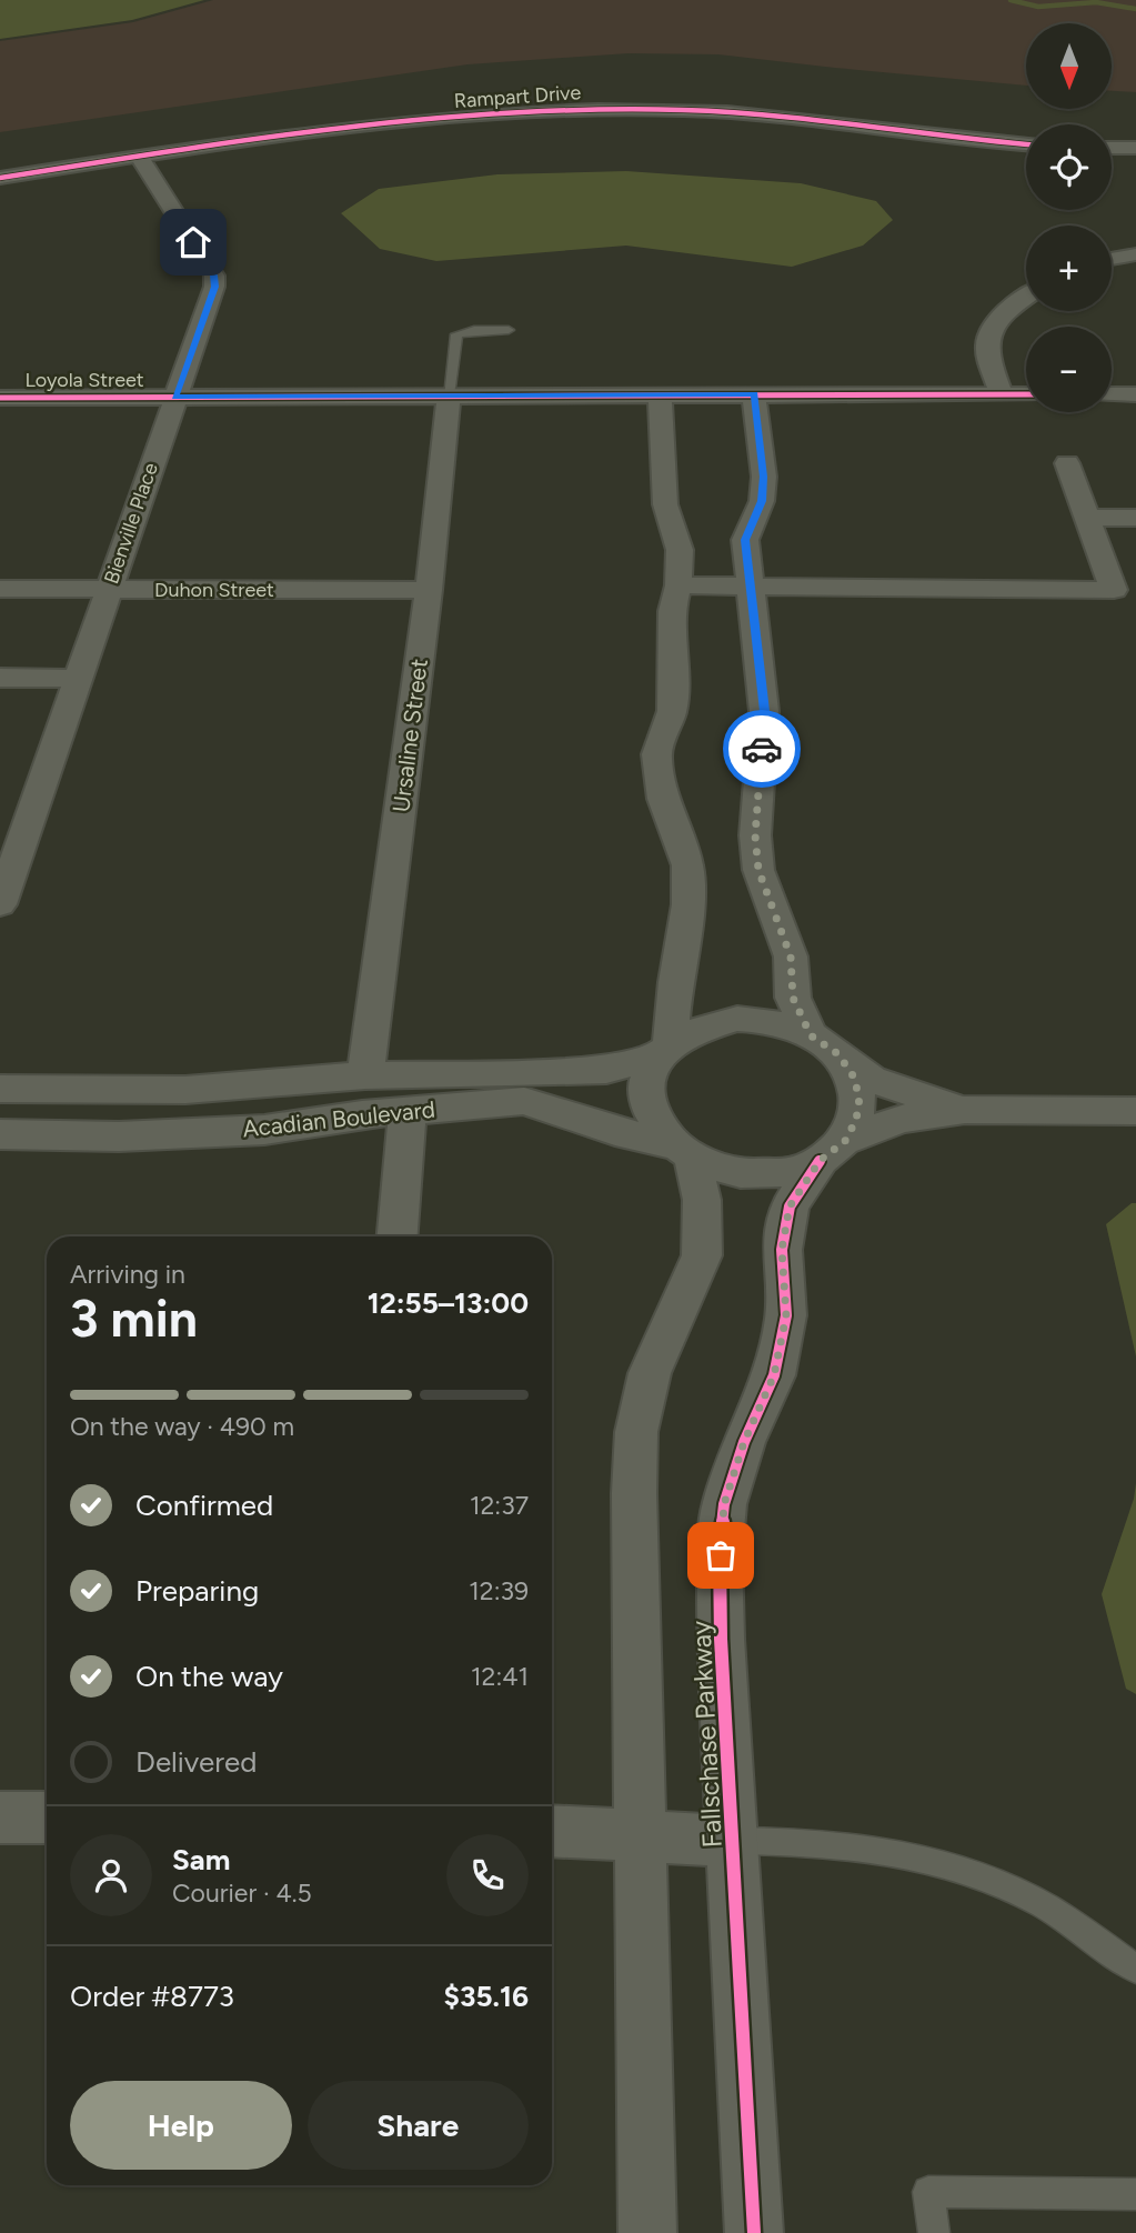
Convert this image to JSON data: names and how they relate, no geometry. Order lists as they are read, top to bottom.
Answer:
{
  "streets": {
    "street": [
      "Rampart Drive",
      "Loyola Street",
      "Bienville Place",
      "Duhon Street",
      "Ursaline Street",
      "Acadian Boulevard",
      "Fallschase Parkway"
    ]
  },
  "crossings": [
    ["Rampart Drive", "Bienville Place"],
    ["Loyola Street", "Bienville Place"],
    ["Loyola Street", "Ursaline Street"],
    ["Bienville Place", "Duhon Street"],
    ["Duhon Street", "Ursaline Street"],
    ["Ursaline Street", "Acadian Boulevard"],
    ["Acadian Boulevard", "Fallschase Parkway"]
  ],
  "north": "bottom",
  "page": {
    "map_buttons": ["+", "−"],
    "heading": ["3 min", "Arriving in", "12:55–13:00"],
    "panel": [
      "Sam",
      "Courier · 4.5",
      "Order #8773",
      "$35.16"
    ],
    "bar": "On the way · 490 m",
    "list": [
      ["Confirmed", "12:37"],
      ["Preparing", "12:39"],
      ["On the way", "12:41"],
      "Delivered"
    ],
    "buttons": ["Help", "Share"]
  }
}
